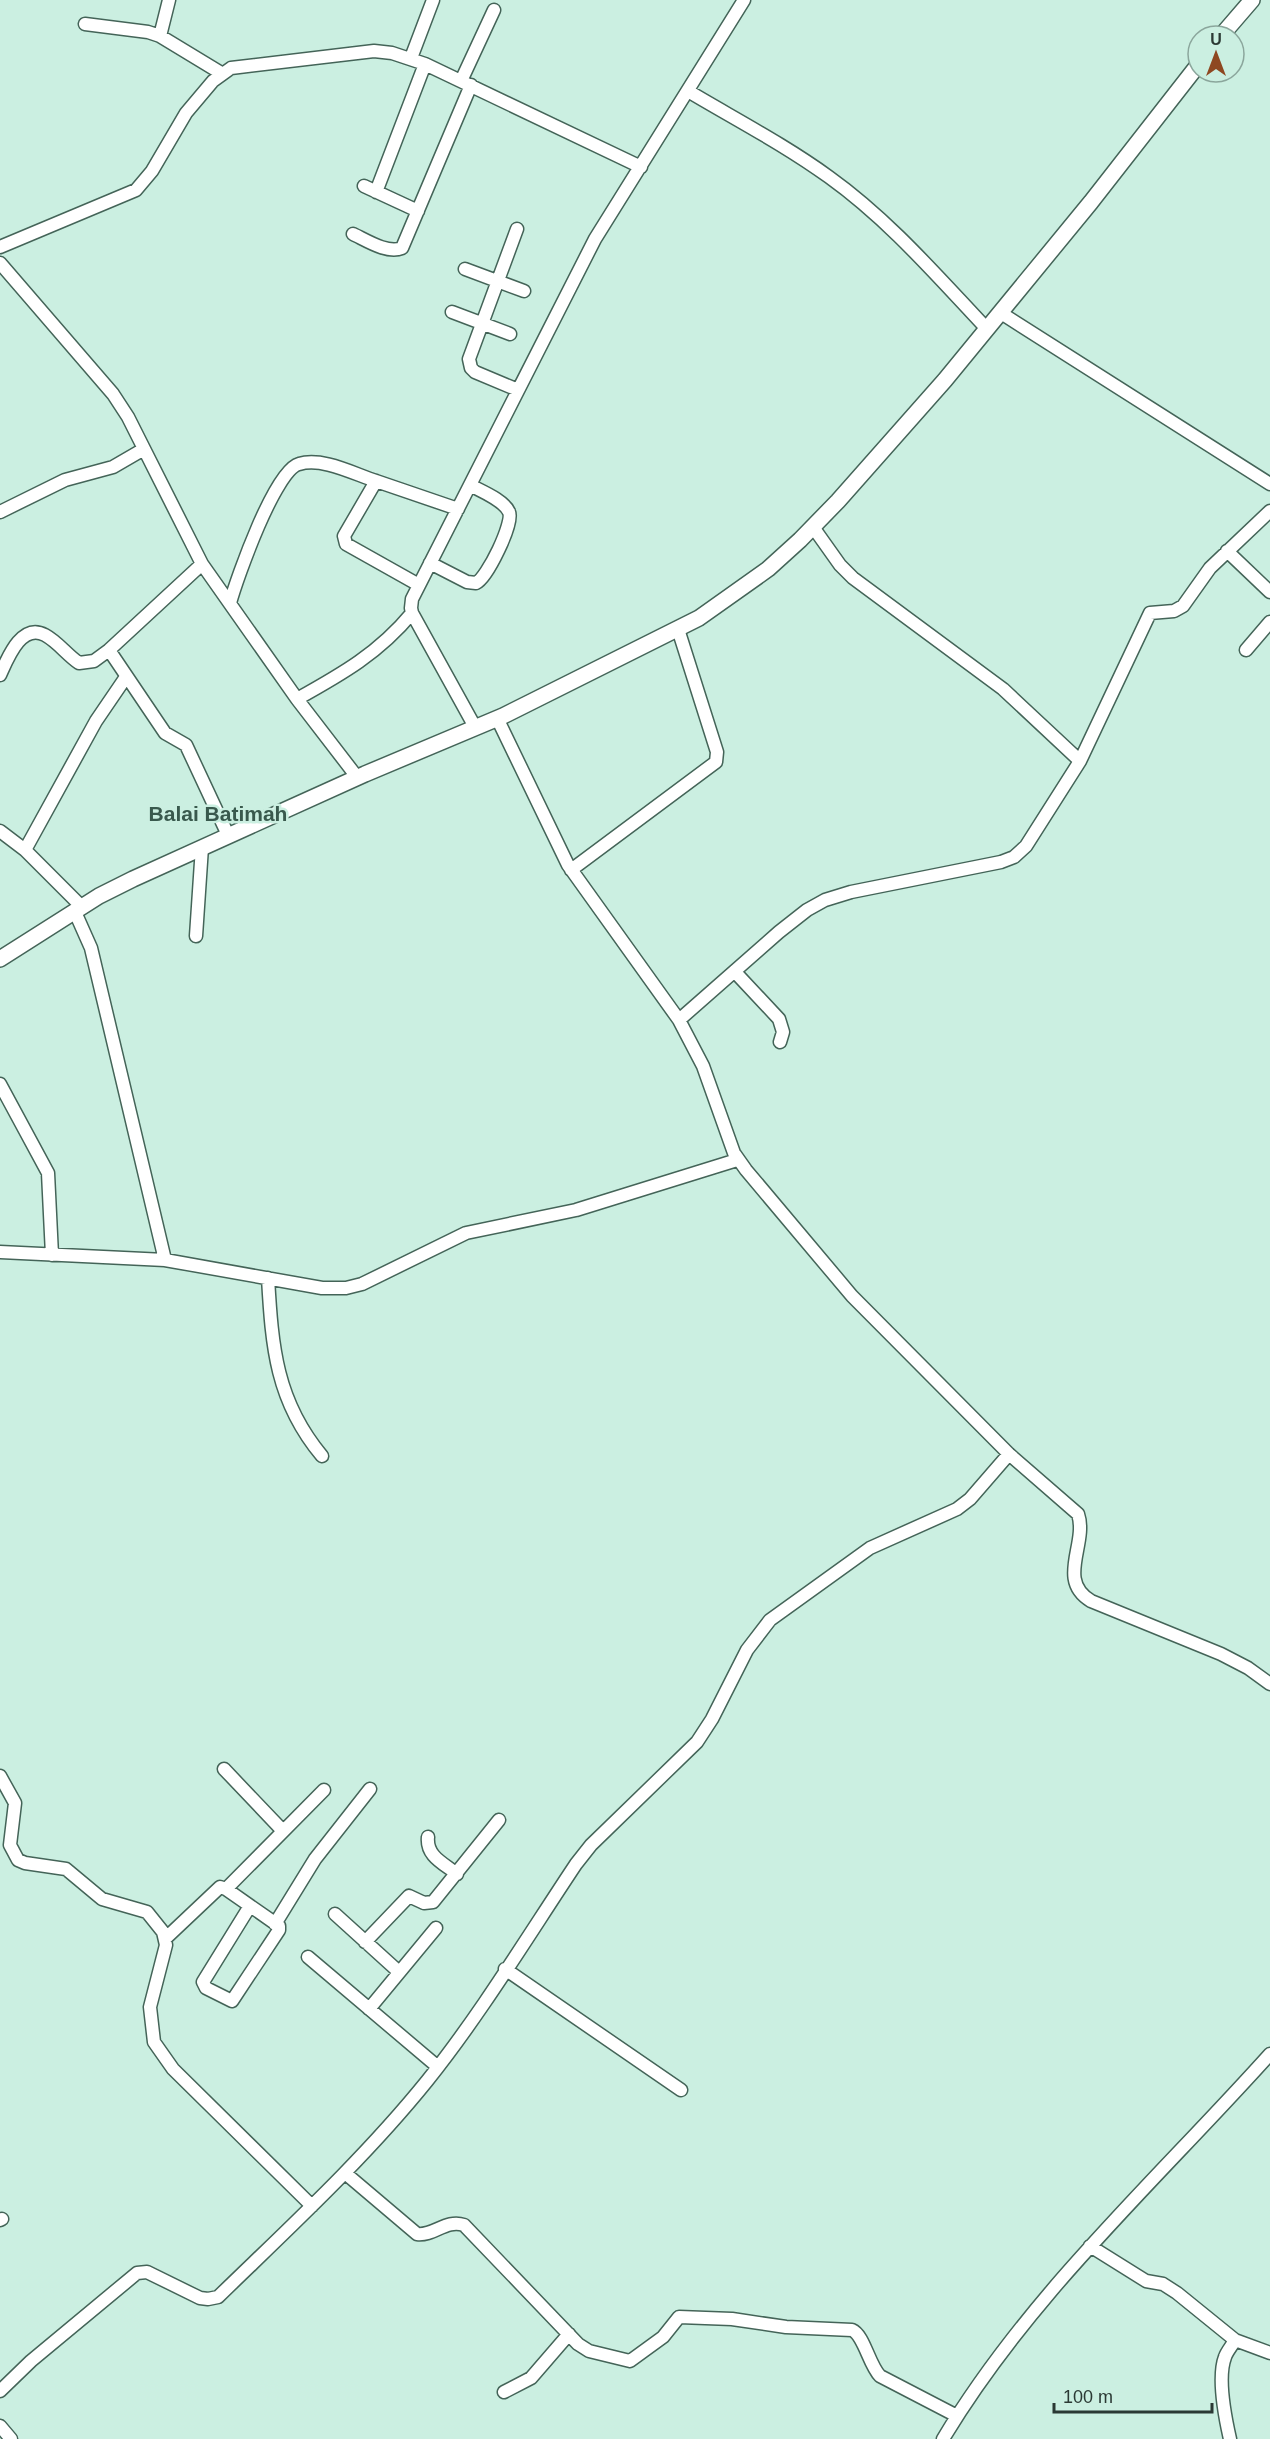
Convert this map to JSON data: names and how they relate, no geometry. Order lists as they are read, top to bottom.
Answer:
{
  "districts": ["Balai Batimah"],
  "scale_bar": "100 m",
  "north": "top"
}
